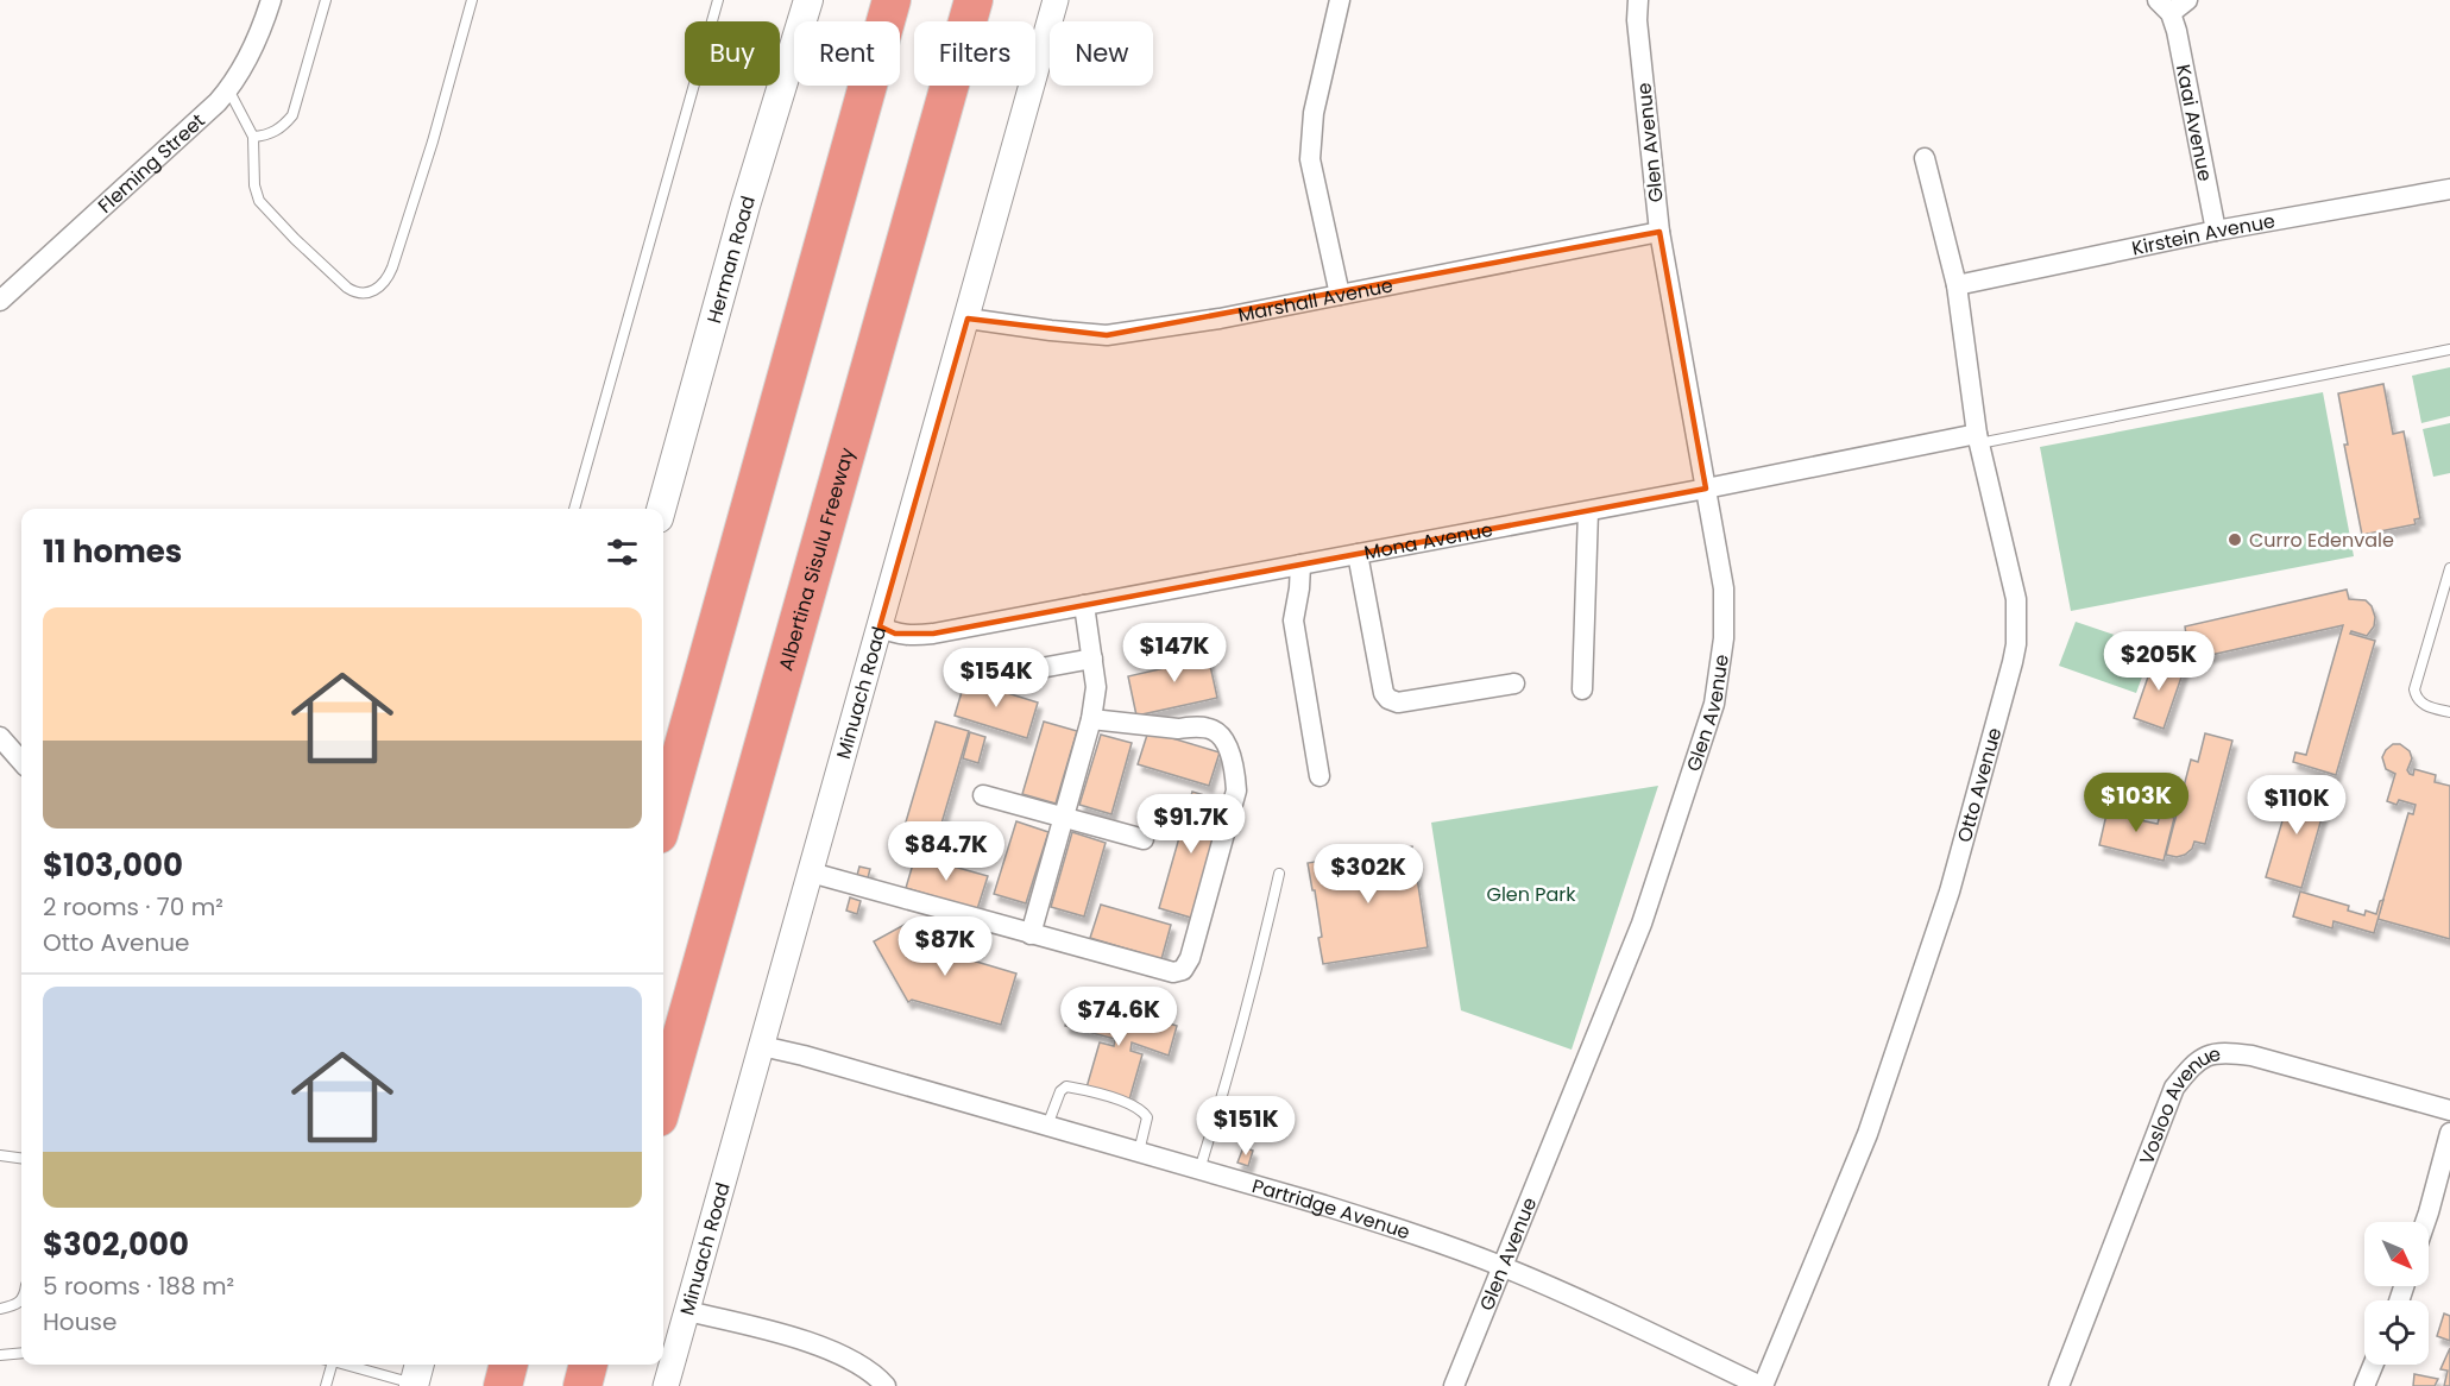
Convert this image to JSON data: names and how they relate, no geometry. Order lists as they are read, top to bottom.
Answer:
{
  "streets": {
    "highway": ["Albertina Sisulu Freeway"],
    "main road": ["Herman Road"],
    "street": [
      "Kaai Avenue",
      "Glen Avenue",
      "Fleming Street",
      "Kirstein Avenue",
      "Marshall Avenue",
      "Mona Avenue",
      "Minuach Road",
      "Otto Avenue",
      "Vosloo Avenue",
      "Partridge Avenue"
    ]
  },
  "crossings": [
    ["Kaai Avenue", "Kirstein Avenue"],
    ["Glen Avenue", "Marshall Avenue"],
    ["Glen Avenue", "Mona Avenue"],
    ["Glen Avenue", "Partridge Avenue"],
    ["Kirstein Avenue", "Otto Avenue"],
    ["Marshall Avenue", "Minuach Road"],
    ["Mona Avenue", "Minuach Road"],
    ["Mona Avenue", "Otto Avenue"],
    ["Minuach Road", "Partridge Avenue"],
    ["Otto Avenue", "Partridge Avenue"]
  ],
  "parks": ["Glen Park"],
  "places": ["Curro Edenvale"],
  "north": "bottom right",
  "page": {
    "chip": [
      "Buy",
      "Rent",
      "Filters",
      "New"
    ],
    "heading": "11 homes",
    "list": [
      {
        "name": "$103,000",
        "note": "2 rooms · 70 m² · Otto Avenue"
      },
      {
        "name": "$302,000",
        "note": "5 rooms · 188 m² · House"
      }
    ],
    "price": [
      "$147K",
      "$205K",
      "$154K",
      "$103K",
      "$110K",
      "$91.7K",
      "$84.7K",
      "$302K",
      "$87K",
      "$74.6K",
      "$151K"
    ]
  }
}
